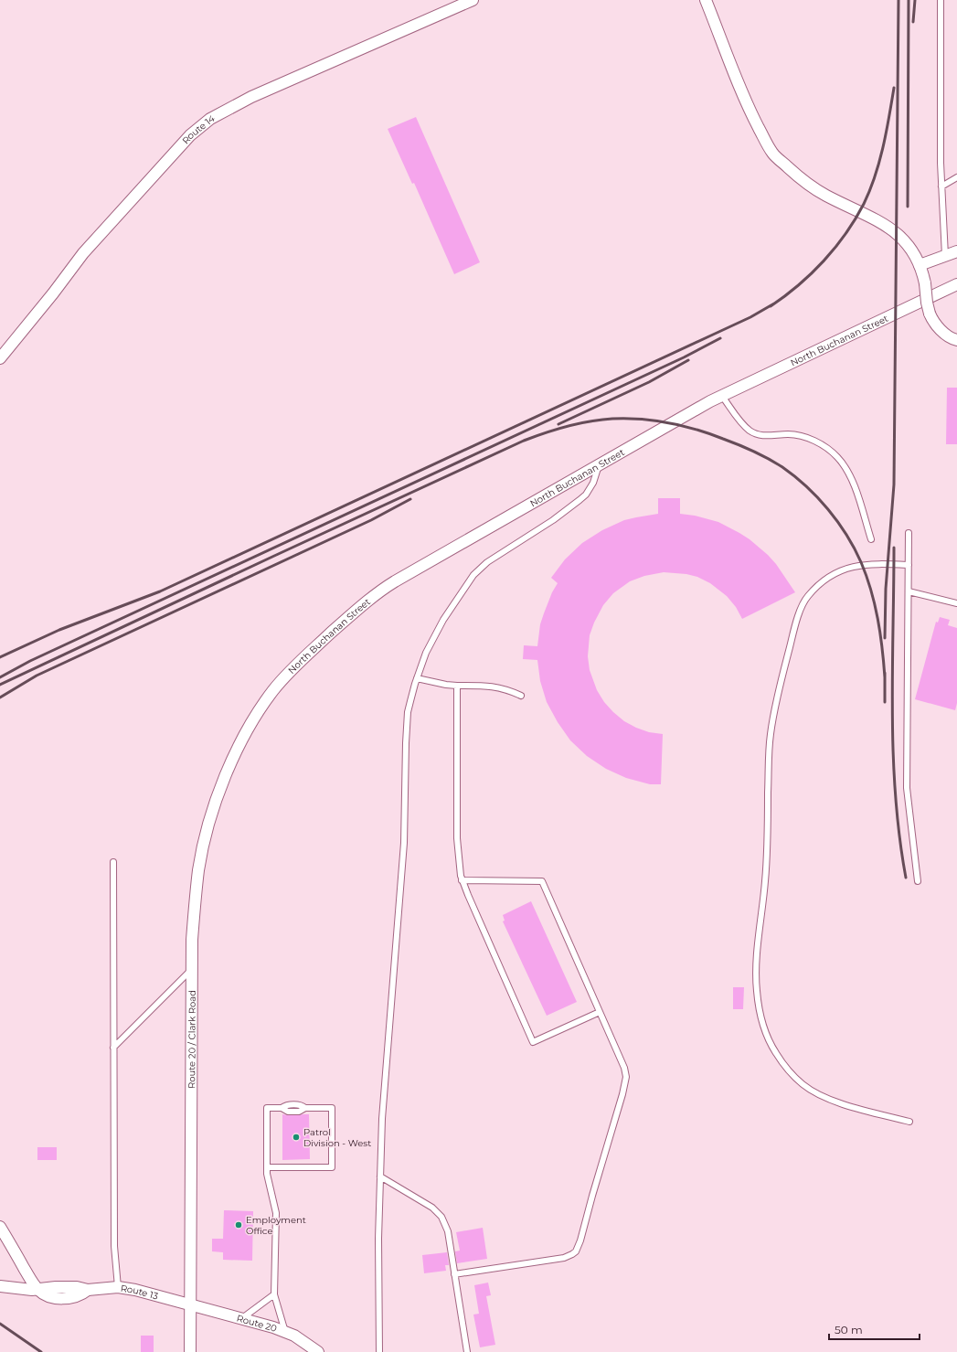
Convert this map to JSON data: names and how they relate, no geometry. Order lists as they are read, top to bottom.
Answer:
{
  "streets": {
    "street": [
      "Route 14",
      "North Buchanan Street",
      "Route 20 / Clark Road",
      "Route 13",
      "Route 20"
    ]
  },
  "crossings": [
    ["North Buchanan Street", "Route 20 / Clark Road"],
    ["Route 20 / Clark Road", "Route 13"],
    ["Route 20 / Clark Road", "Route 20"],
    ["Route 13", "Route 20"]
  ],
  "places": ["Patrol Division - West", "Employment Office"],
  "scale_bar": "50 m"
}
